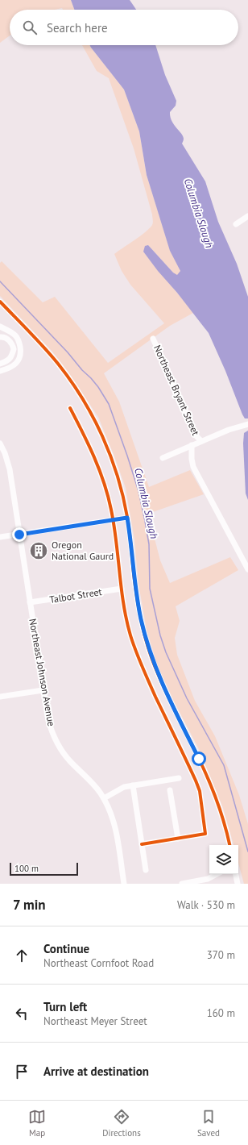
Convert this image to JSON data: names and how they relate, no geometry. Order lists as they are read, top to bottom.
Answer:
{
  "streets": {
    "street": ["Northeast Bryant Street", "Talbot Street", "Northeast Johnson Avenue"]
  },
  "crossings": [
    ["Talbot Street", "Northeast Johnson Avenue"]
  ],
  "water": ["Columbia Slough"],
  "places": {
    "building": ["Oregon National Gaurd"]
  },
  "scale_bar": "100 m",
  "page": {
    "search": "Search here",
    "scale": "100 m",
    "heading": ["7 min", "Walk · 530 m"],
    "list": [
      ["Continue", "Northeast Cornfoot Road", "370 m"],
      ["Turn left", "Northeast Meyer Street", "160 m"],
      "Arrive at destination"
    ],
    "nav": ["Map", "Directions", "Saved"]
  }
}
